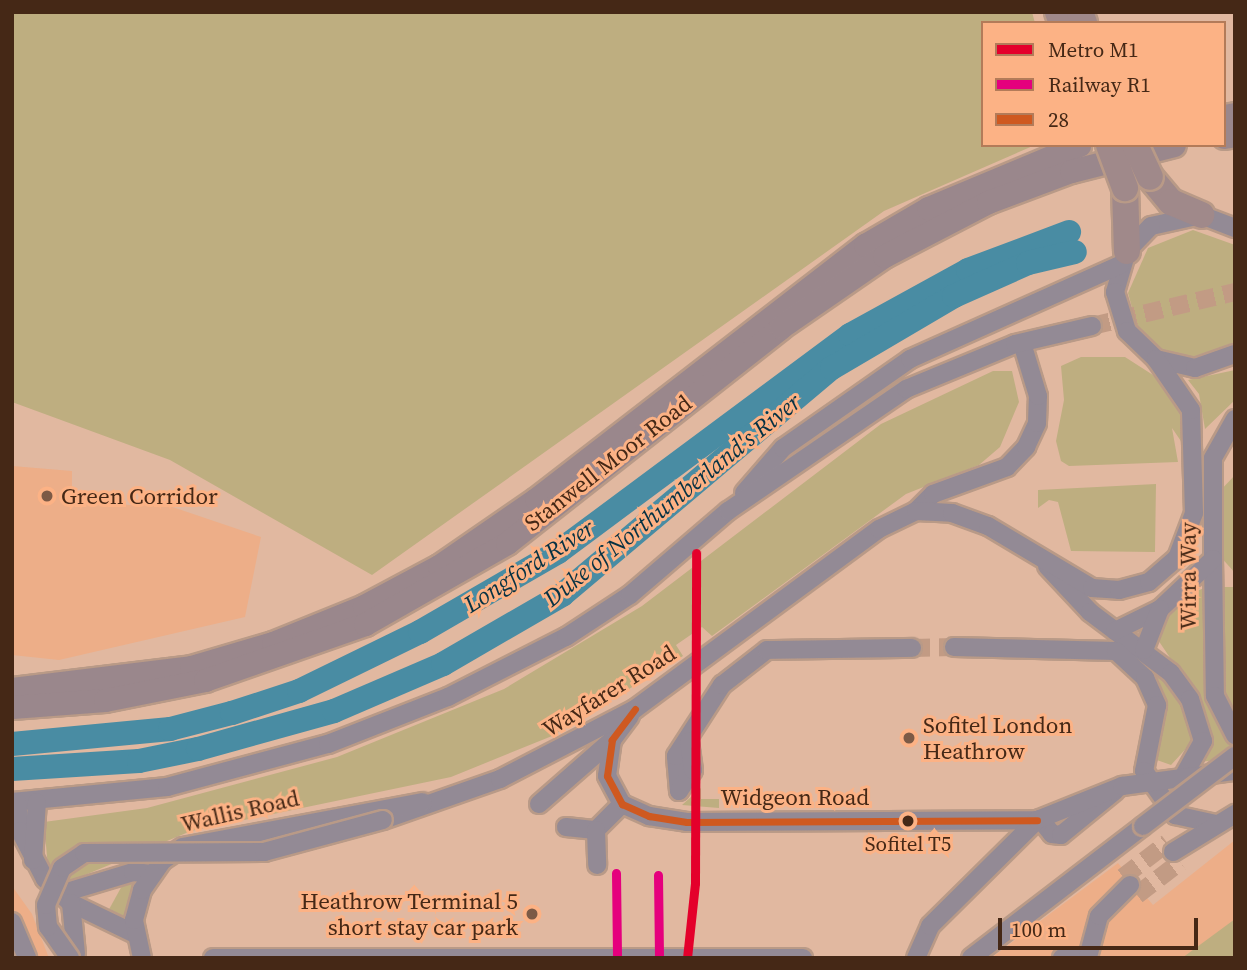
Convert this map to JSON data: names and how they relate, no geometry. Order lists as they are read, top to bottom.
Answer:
{
  "streets": {
    "main road": ["Stanwell Moor Road"],
    "street": [
      "Wirra Way",
      "Wayfarer Road",
      "Widgeon Road",
      "Wallis Road"
    ]
  },
  "crossings": [
    ["Wayfarer Road", "Wallis Road"]
  ],
  "water": ["Duke of Northumberland's River", "Longford River"],
  "places": [
    "Green Corridor",
    "Sofitel London Heathrow",
    "Sofitel T5",
    "Heathrow Terminal 5 short stay car park"
  ],
  "lines": ["metro line M1", "transit line 28", "rail line R1"],
  "legend": ["Metro M1", "Railway R1", "28"],
  "scale_bar": "100 m"
}
